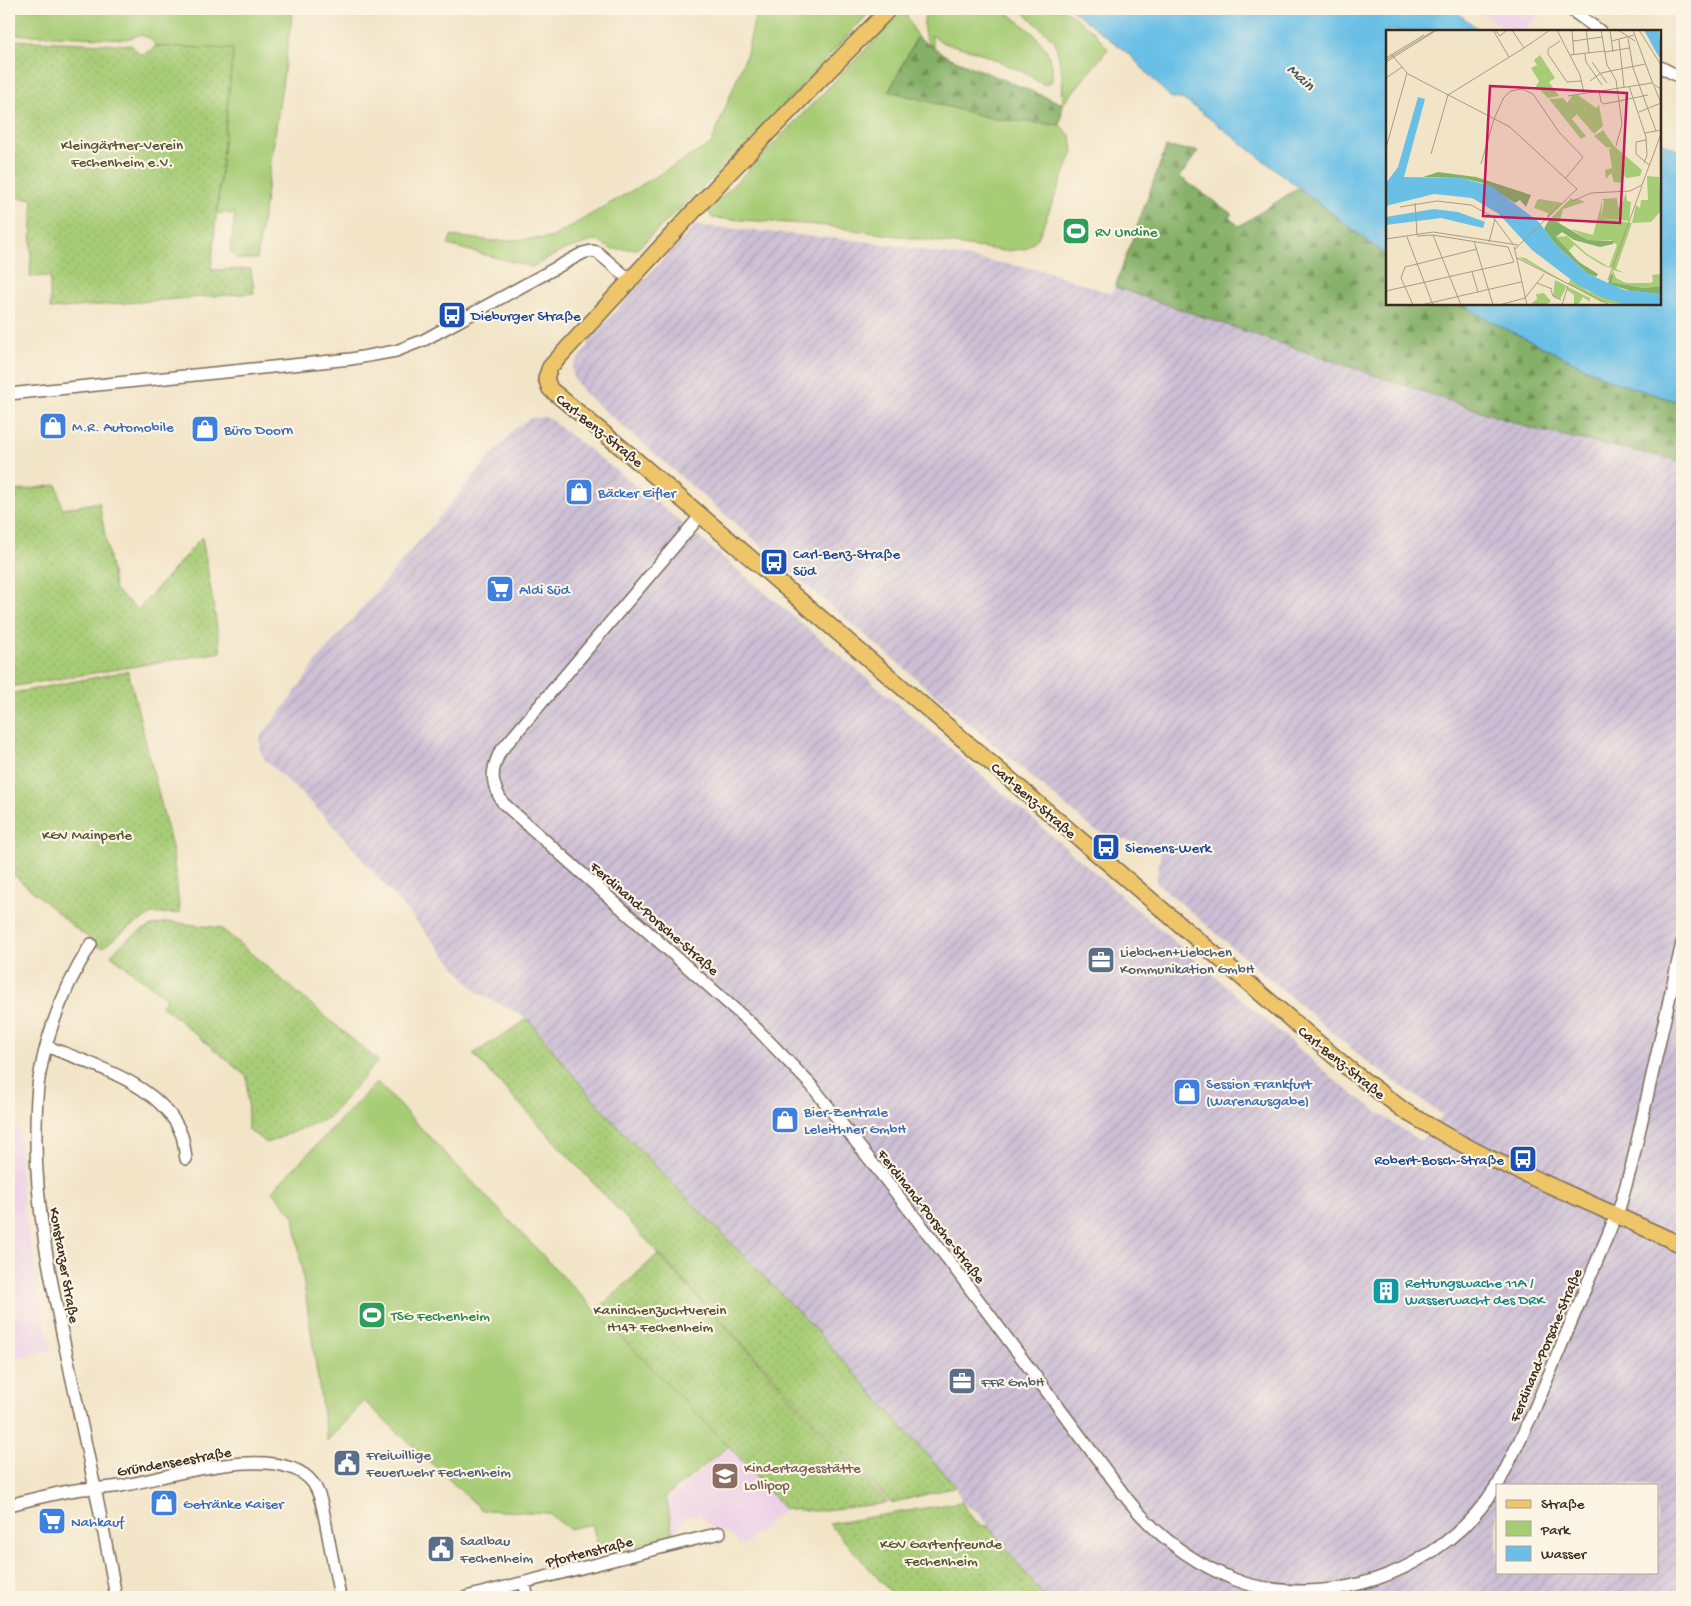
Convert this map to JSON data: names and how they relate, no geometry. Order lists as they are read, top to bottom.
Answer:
{
  "streets": {
    "main road": ["Carl-Benz-Straße"],
    "street": [
      "Ferdinand-Porsche-Straße",
      "Konstanzer Straße",
      "Gründenseestraße",
      "Pfortenstraße"
    ]
  },
  "crossings": [
    ["Carl-Benz-Straße", "Ferdinand-Porsche-Straße"],
    ["Konstanzer Straße", "Gründenseestraße"]
  ],
  "water": ["Main"],
  "parks": [
    "Kleingärtner-Verein Fechenheim e.V.",
    "KGV Mainperle",
    "Kaninchenzuchtverein H147 Fechenheim",
    "KGV Gartenfreunde Fechenheim"
  ],
  "places": {
    "sports": ["RV Undine", "TSG Fechenheim"],
    "bus stop": [
      "Dieburger Straße",
      "Carl-Benz-Straße Süd",
      "Siemens-Werk",
      "Robert-Bosch-Straße"
    ],
    "shop": [
      "M.R. Automobile",
      "Büro Doorn",
      "Bäcker Eifler",
      "Session Frankfurt (Warenausgabe)",
      "Bier-Zentrale Leleithner GmbH",
      "Getränke Kaiser"
    ],
    "supermarket": ["Aldi Süd", "Nahkauf"],
    "office": ["Liebchen+Liebchen Kommunikation GmbH", "FFR GmbH"],
    "building": ["Rettungswache 11A / Wasserwacht des DRK"],
    "public building": ["Freiwillige Feuerwehr Fechenheim", "Saalbau Fechenheim"],
    "school or university": ["Kindertagesstätte Lollipop"]
  },
  "legend": ["Straße", "Park", "Wasser"]
}
